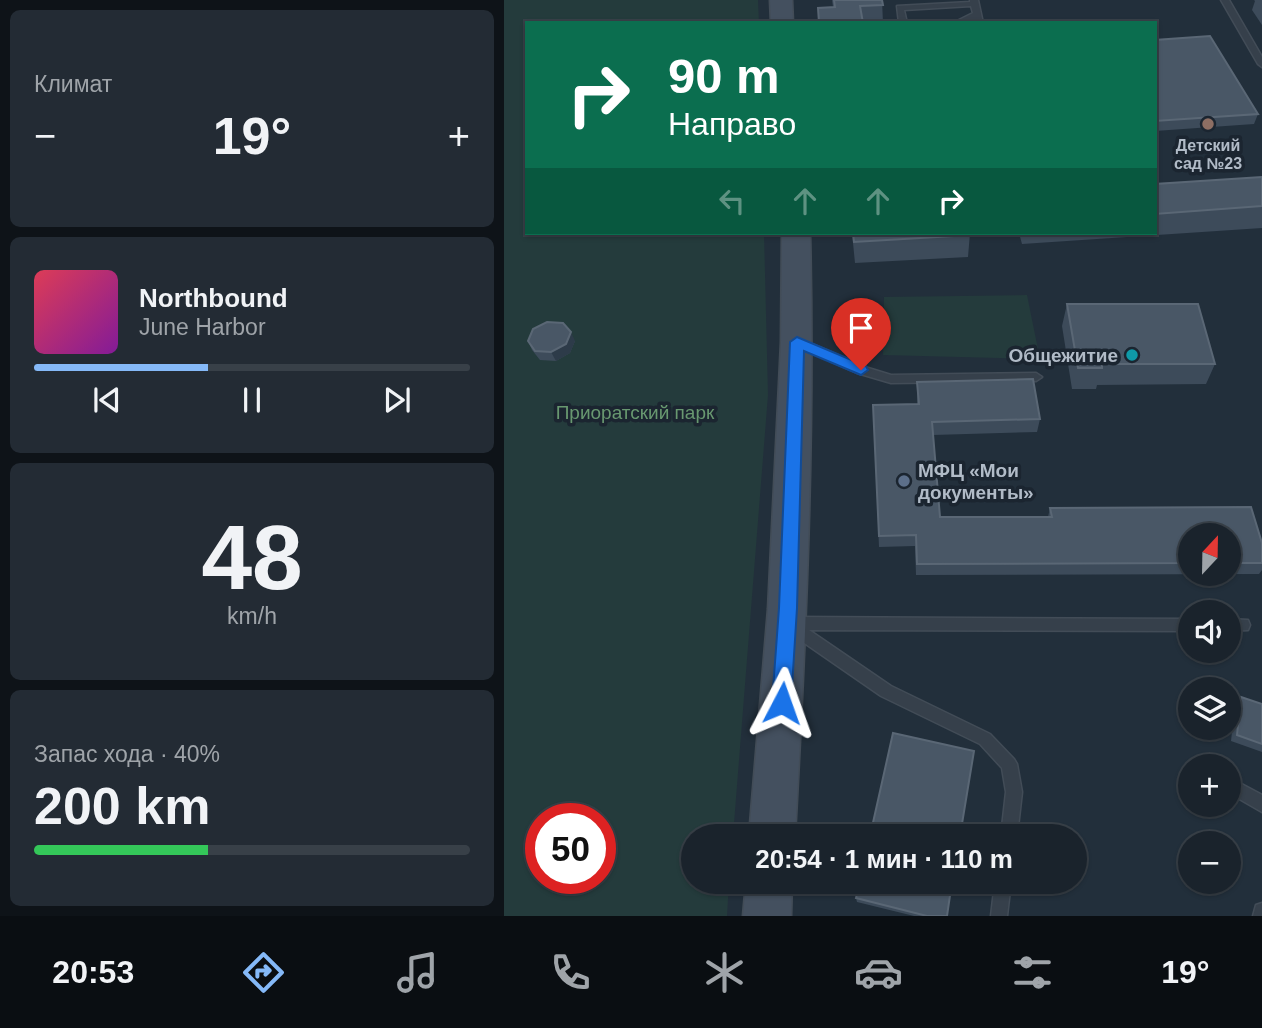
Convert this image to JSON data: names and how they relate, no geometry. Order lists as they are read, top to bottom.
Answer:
{
  "parks": ["Приоратский парк"],
  "places": ["Детский сад №23", "Общежитие", "МФЦ «Мои документы»"],
  "north": "top",
  "page": {
    "tile": [
      "Климат",
      ["48", "km/h"],
      ["Запас хода · 40%", "200 km"]
    ],
    "turn": ["90 m", "Направо"],
    "heat": ["−", "19°", "+"],
    "song": ["Northbound", "June Harbor"],
    "map_buttons": ["+", "−"],
    "limit": "50",
    "trip": "20:54 · 1 мин · 110 m",
    "tabs": ["20:53", "19°"]
  }
}
